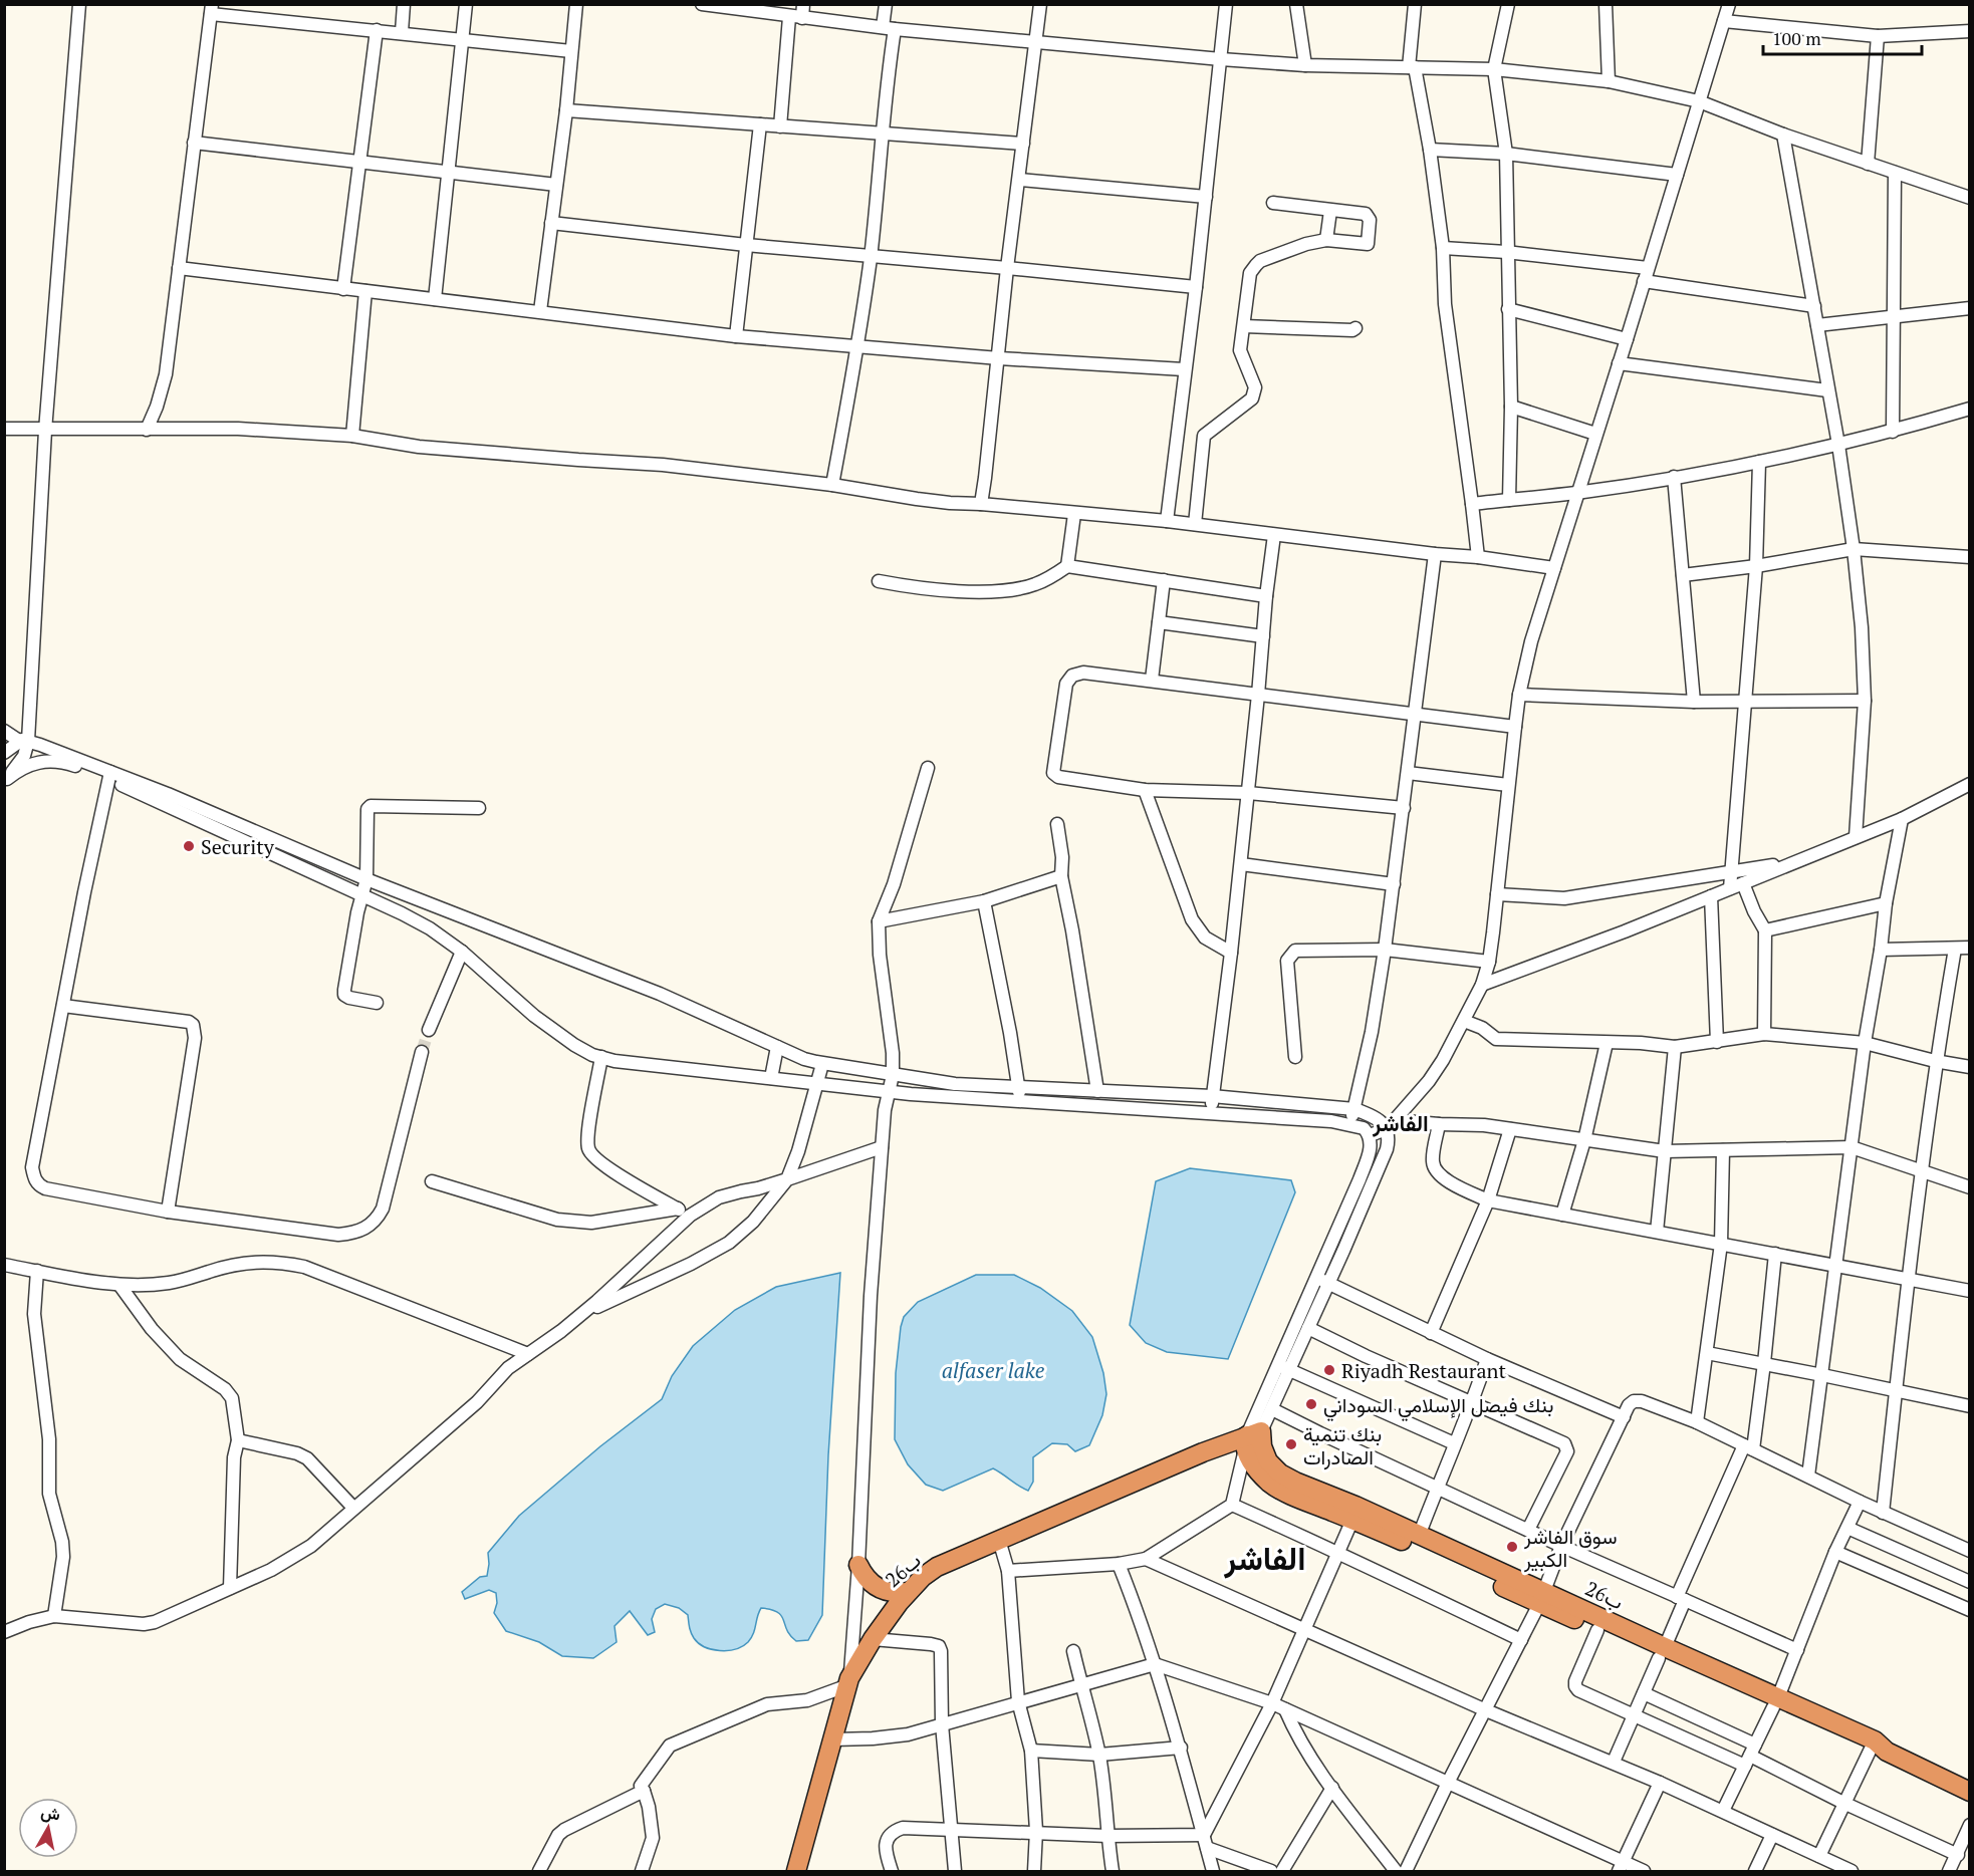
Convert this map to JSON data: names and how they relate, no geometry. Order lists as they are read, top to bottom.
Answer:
{
  "streets": {
    "highway": ["26ب"]
  },
  "districts": ["الفاشر", "الفاشر"],
  "water": ["alfaser lake"],
  "places": [
    "Security",
    "Riyadh Restaurant",
    "بنك فيصل الإسلامي السوداني",
    "بنك تنمية الصادرات",
    "سوق الفاشر الكبير"
  ],
  "scale_bar": "100 m",
  "north": "top"
}
